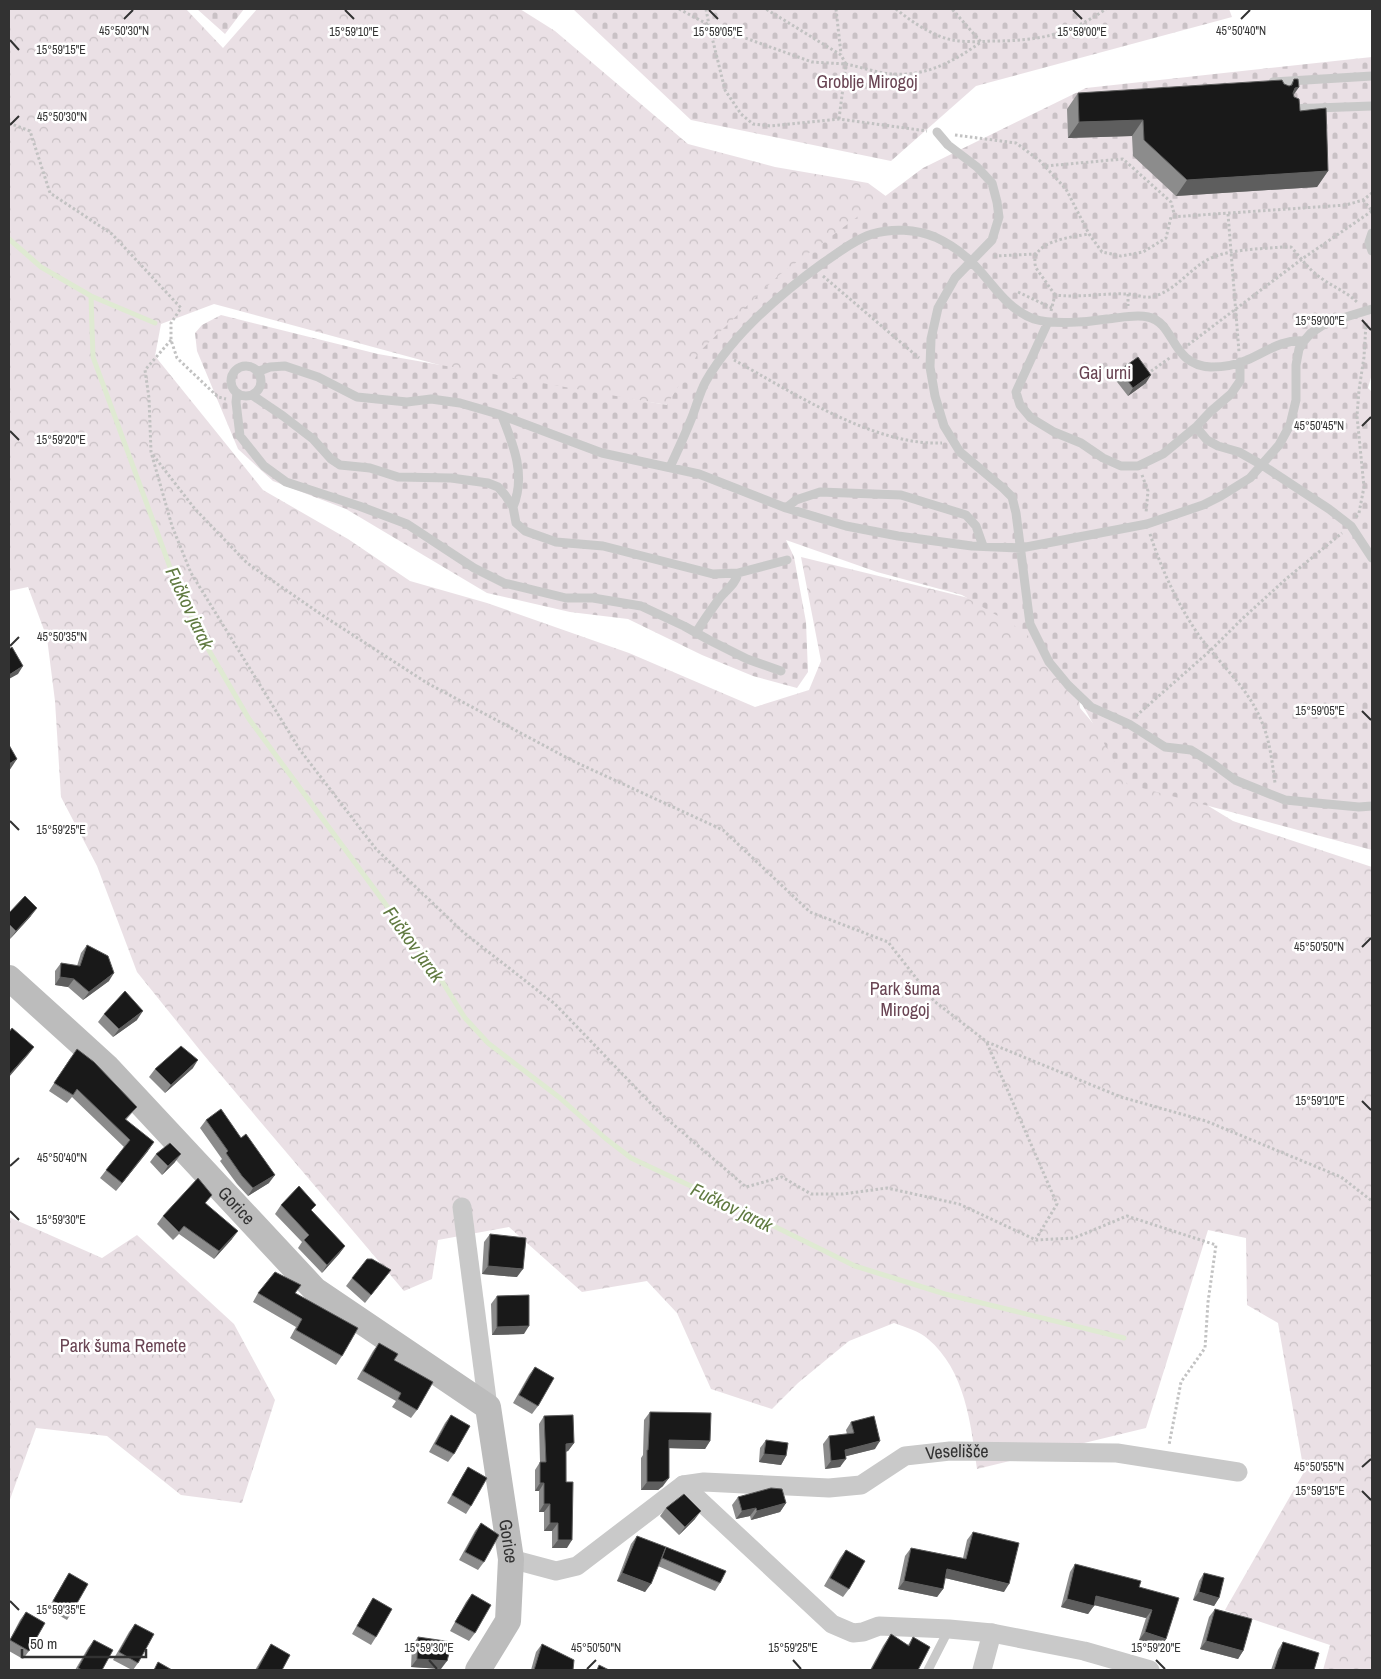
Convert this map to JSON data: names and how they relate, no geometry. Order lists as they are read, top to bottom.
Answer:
{
  "streets": {
    "street": ["Gorice", "Veselišče"]
  },
  "water": ["Fučkov jarak"],
  "parks": [
    "Groblje Mirogoj",
    "Gaj urni",
    "Park šuma Mirogoj",
    "Park šuma Remete"
  ],
  "scale_bar": "50 m",
  "coordinates": [
    "45°50'30\"N",
    "45°50'40\"N",
    "15°59'10\"E",
    "15°59'05\"E",
    "15°59'00\"E",
    "15°59'15\"E",
    "45°50'45\"N",
    "15°59'20\"E",
    "45°50'35\"N",
    "15°59'25\"E",
    "45°50'50\"N",
    "15°59'30\"E",
    "45°50'55\"N",
    "15°59'35\"E"
  ]
}
